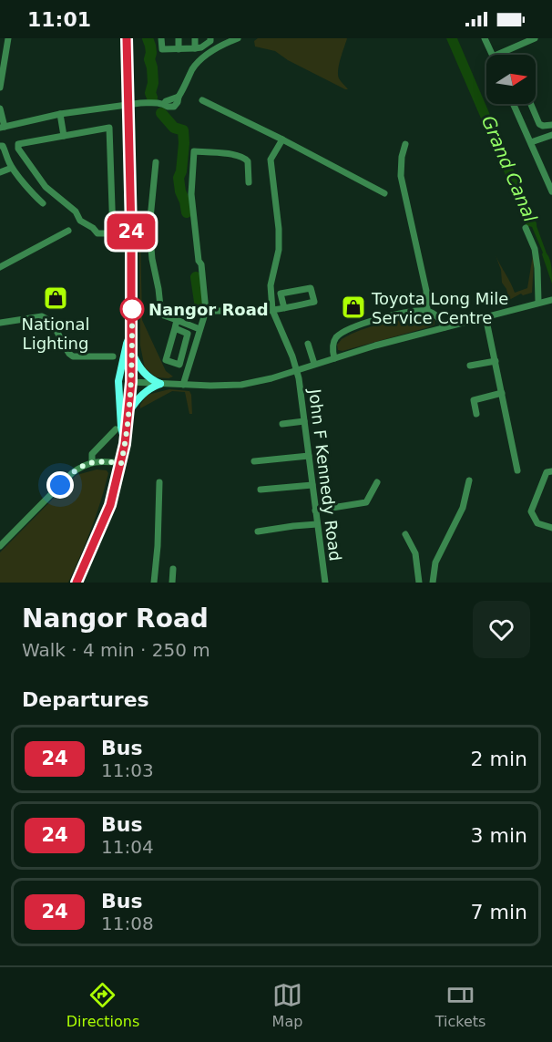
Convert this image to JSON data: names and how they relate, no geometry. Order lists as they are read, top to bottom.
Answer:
{
  "streets": {
    "street": ["John F Kennedy Road"]
  },
  "water": ["Grand Canal"],
  "places": {
    "shop": ["National Lighting", "Toyota Long Mile Service Centre"],
    "other": ["Nangor Road"]
  },
  "lines": ["bus line 24"],
  "north": "right",
  "page": {
    "status": "11:01",
    "on_map": "24",
    "heading": [
      ["Nangor Road", "Walk · 4 min · 250 m"],
      "Departures"
    ],
    "list": [
      {
        "mark": "24",
        "name": "Bus",
        "note": "11:03",
        "value": "2 min"
      },
      {
        "mark": "24",
        "name": "Bus",
        "note": "11:04",
        "value": "3 min"
      },
      {
        "mark": "24",
        "name": "Bus",
        "note": "11:08",
        "value": "7 min"
      }
    ],
    "tabs": ["Directions", "Map", "Tickets"]
  }
}
